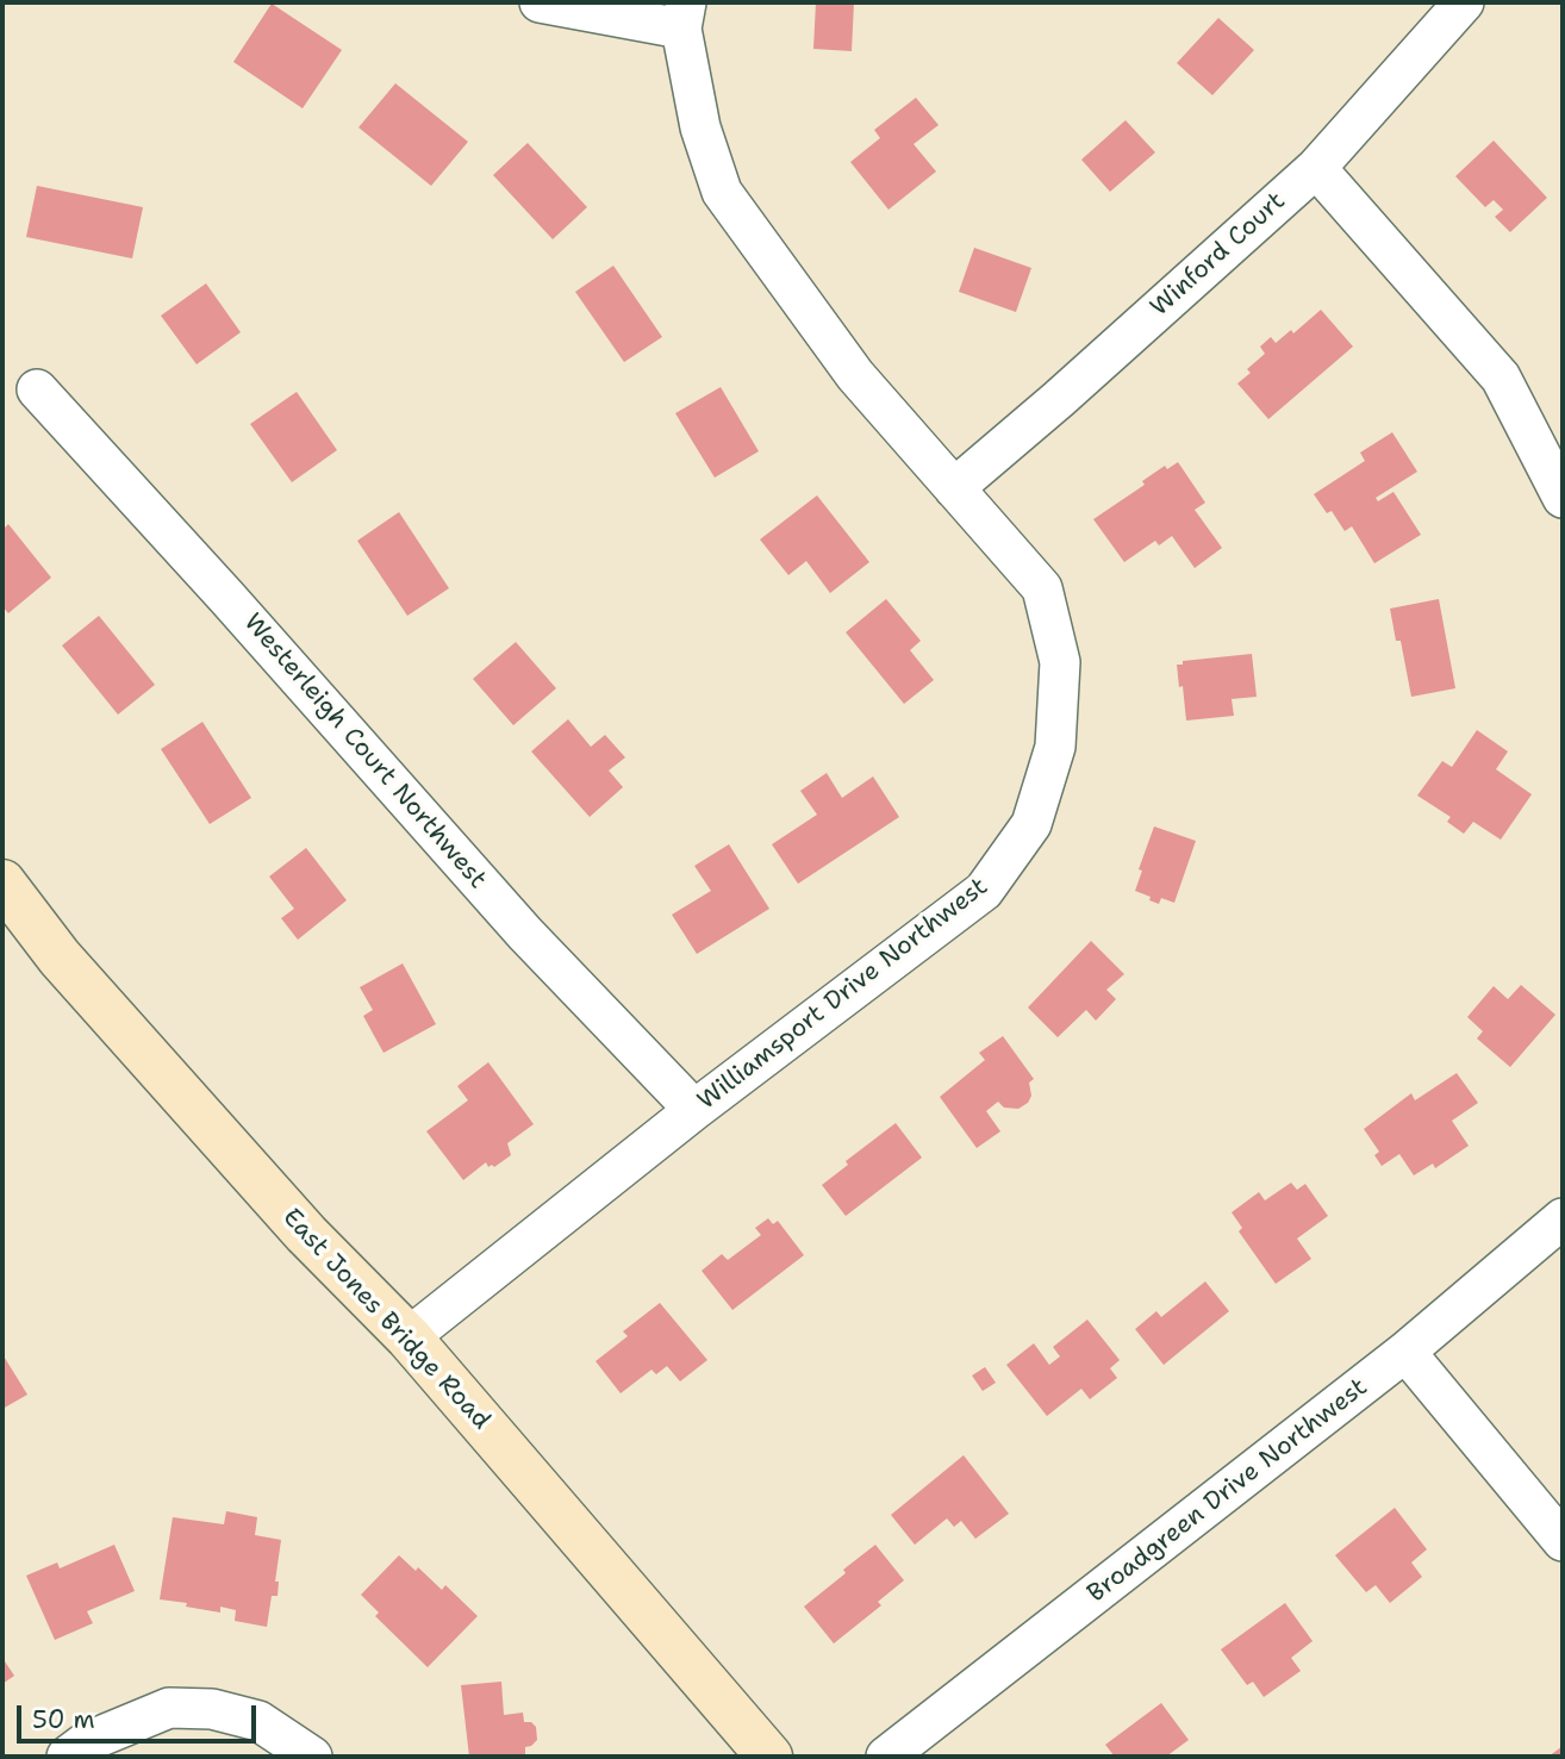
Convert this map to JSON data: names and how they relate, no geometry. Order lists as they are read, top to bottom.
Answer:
{
  "streets": {
    "street": [
      "Winford Court",
      "Westerleigh Court Northwest",
      "Williamsport Drive Northwest",
      "East Jones Bridge Road",
      "Broadgreen Drive Northwest"
    ]
  },
  "crossings": [
    ["Winford Court", "Williamsport Drive Northwest"],
    ["Westerleigh Court Northwest", "Williamsport Drive Northwest"],
    ["Williamsport Drive Northwest", "East Jones Bridge Road"]
  ],
  "scale_bar": "50 m"
}
